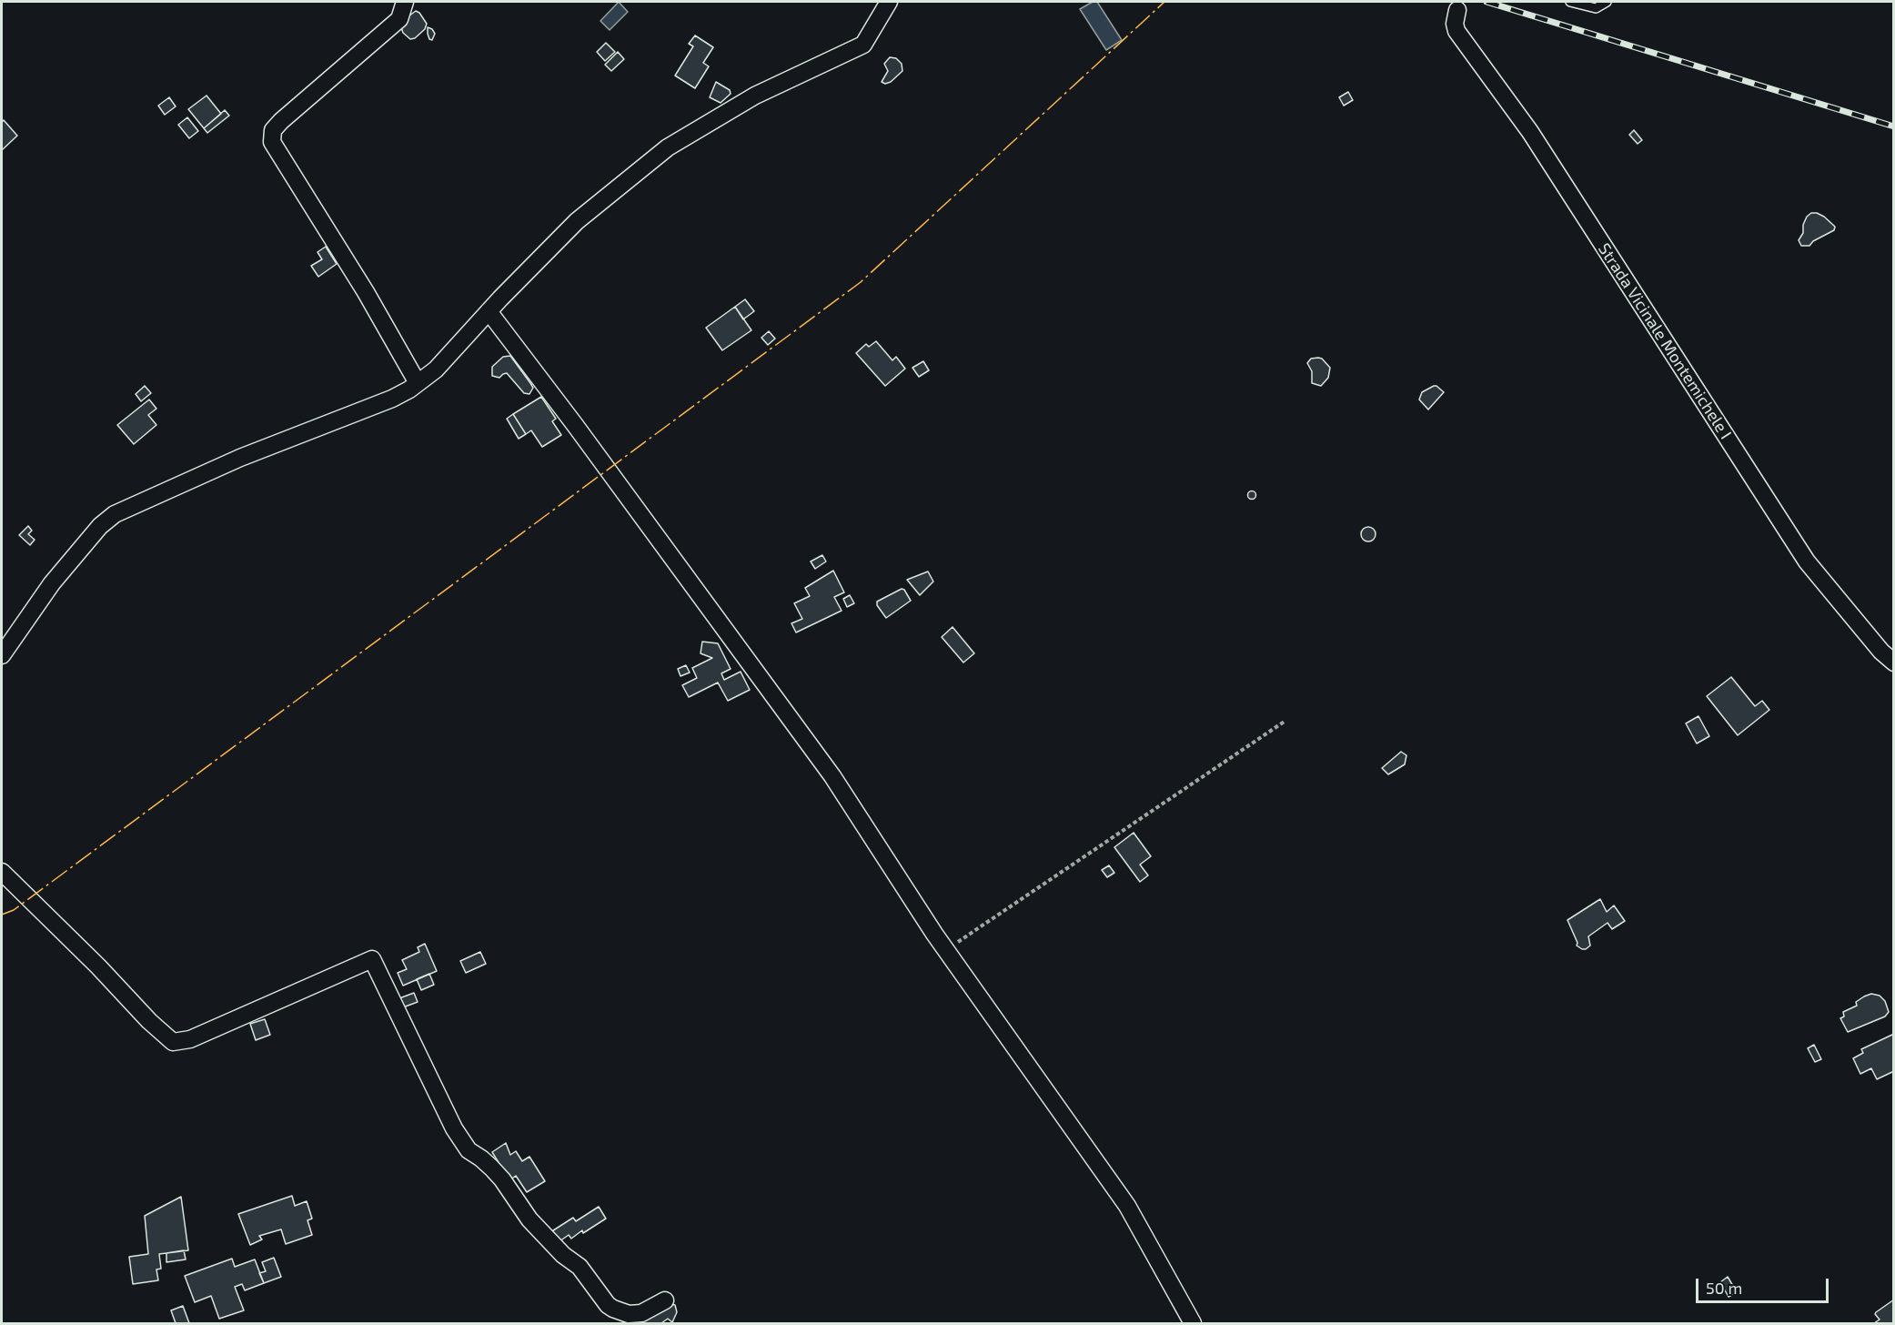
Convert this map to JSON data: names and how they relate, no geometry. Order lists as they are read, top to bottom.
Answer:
{
  "streets": {
    "street": ["Strada Vicinale Montemichele I"]
  },
  "scale_bar": "50 m"
}
